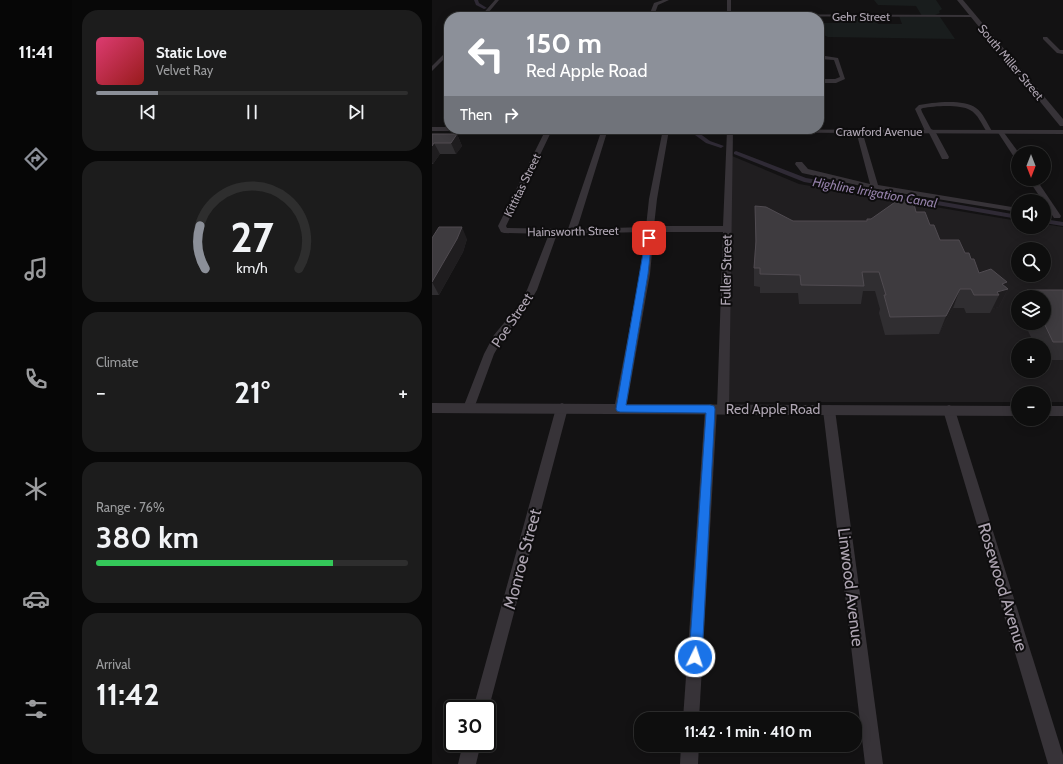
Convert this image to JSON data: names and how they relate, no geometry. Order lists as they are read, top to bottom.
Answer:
{
  "streets": {
    "street": [
      "Gehr Street",
      "South Miller Street",
      "Crawford Avenue",
      "Kittitas Street",
      "Hainsworth Street",
      "Fuller Street",
      "Poe Street",
      "Red Apple Road",
      "Monroe Street",
      "Linwood Avenue",
      "Rosewood Avenue"
    ]
  },
  "crossings": [
    ["Gehr Street", "South Miller Street"],
    ["Kittitas Street", "Hainsworth Street"],
    ["Hainsworth Street", "Fuller Street"],
    ["Hainsworth Street", "Poe Street"],
    ["Fuller Street", "Red Apple Road"],
    ["Poe Street", "Red Apple Road"],
    ["Red Apple Road", "Monroe Street"],
    ["Red Apple Road", "Linwood Avenue"],
    ["Red Apple Road", "Rosewood Avenue"]
  ],
  "water": ["Highline Irrigation Canal"],
  "north": "bottom",
  "page": {
    "tabs": "11:41",
    "turn": ["150 m", "Red Apple Road"],
    "song": ["Static Love", "Velvet Ray"],
    "then": "Then",
    "map_buttons": ["+", "−"],
    "tile": [
      "Climate",
      ["Range · 76%", "380 km"],
      ["Arrival", "11:42"]
    ],
    "heat": ["−", "21°", "+"],
    "limit": "30",
    "trip": "11:42 · 1 min · 410 m",
    "gauge": ["27", "km/h"]
  }
}
